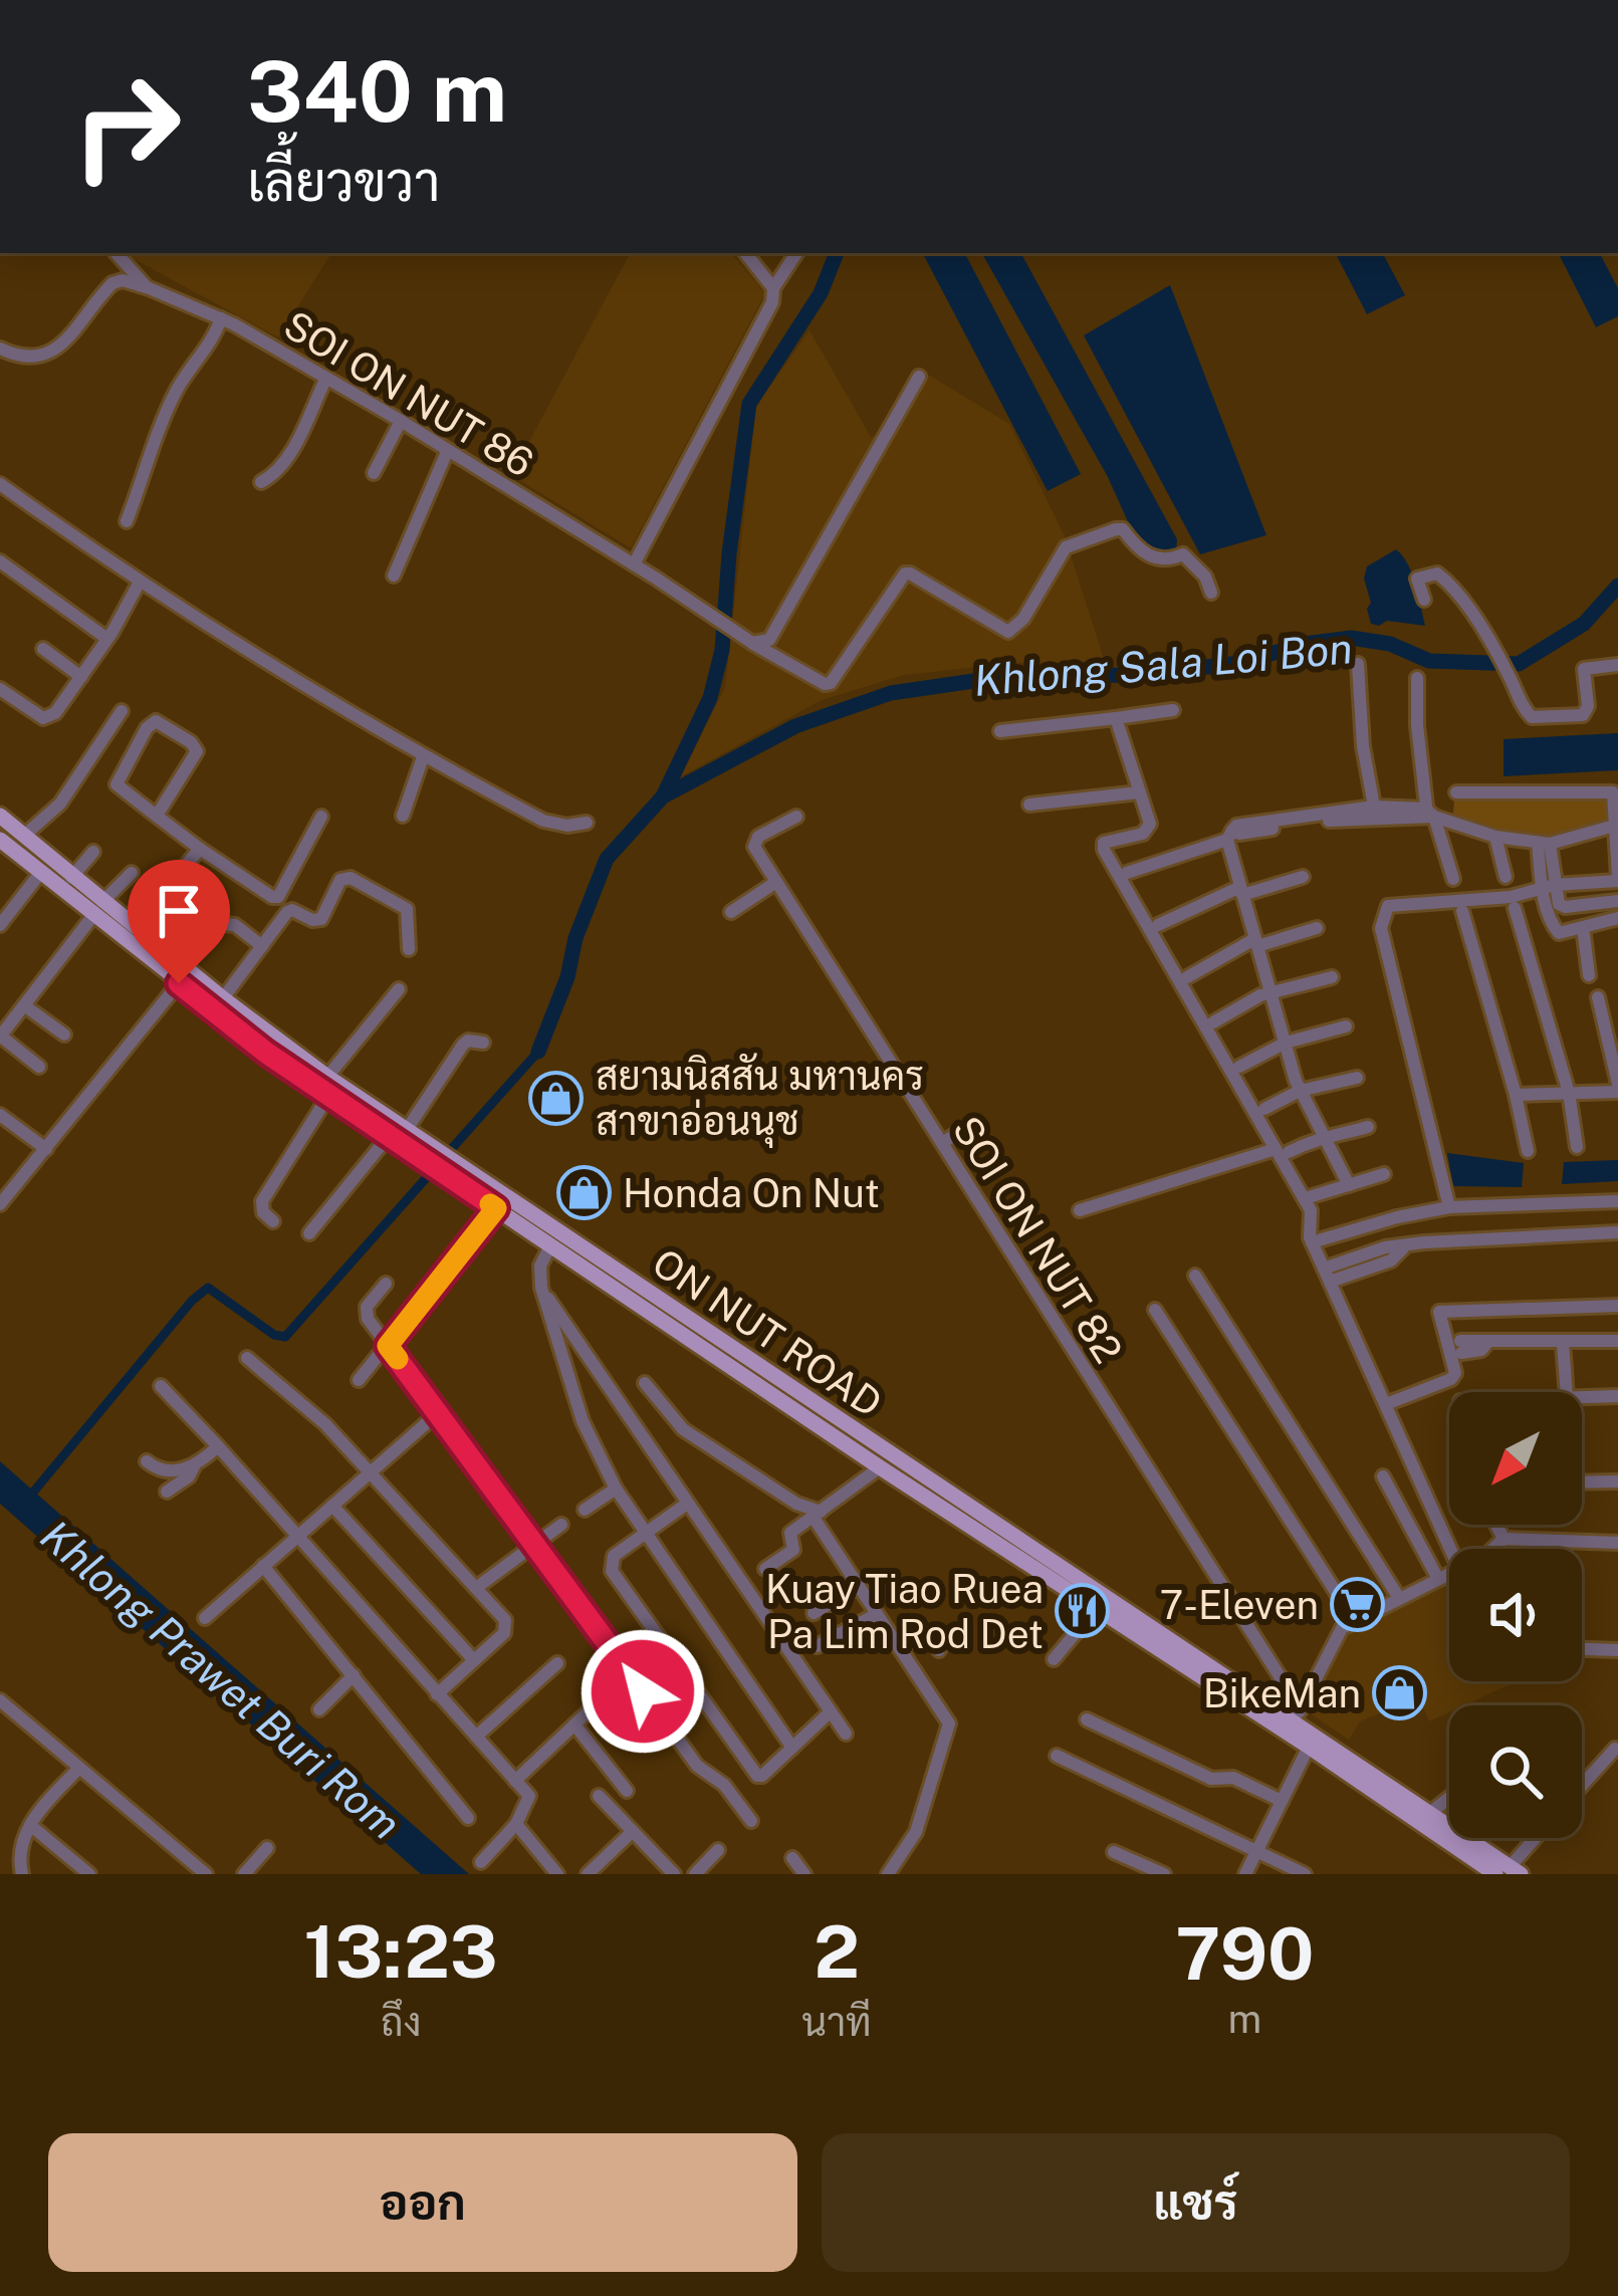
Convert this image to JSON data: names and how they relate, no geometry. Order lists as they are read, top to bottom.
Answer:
{
  "streets": {
    "main road": ["ON NUT ROAD"],
    "street": ["SOI ON NUT 86", "SOI ON NUT 82"]
  },
  "crossings": [
    ["SOI ON NUT 82", "ON NUT ROAD"]
  ],
  "water": ["Khlong Sala Loi Bon", "Khlong Prawet Buri Rom"],
  "places": {
    "shop": ["สยามนิสสัน มหานคร สาขาอ่อนนุช", "Honda On Nut", "BikeMan"],
    "supermarket": ["7-Eleven"],
    "restaurant": ["Kuay Tiao Ruea Pa Lim Rod Det"]
  },
  "north": "bottom left",
  "page": {
    "turn": ["340 m", "เลี้ยวขวา"],
    "eta": [
      "13:23",
      "ถึง",
      "2",
      "นาที",
      "790",
      "m"
    ],
    "buttons": ["ออก", "แชร์"]
  }
}
